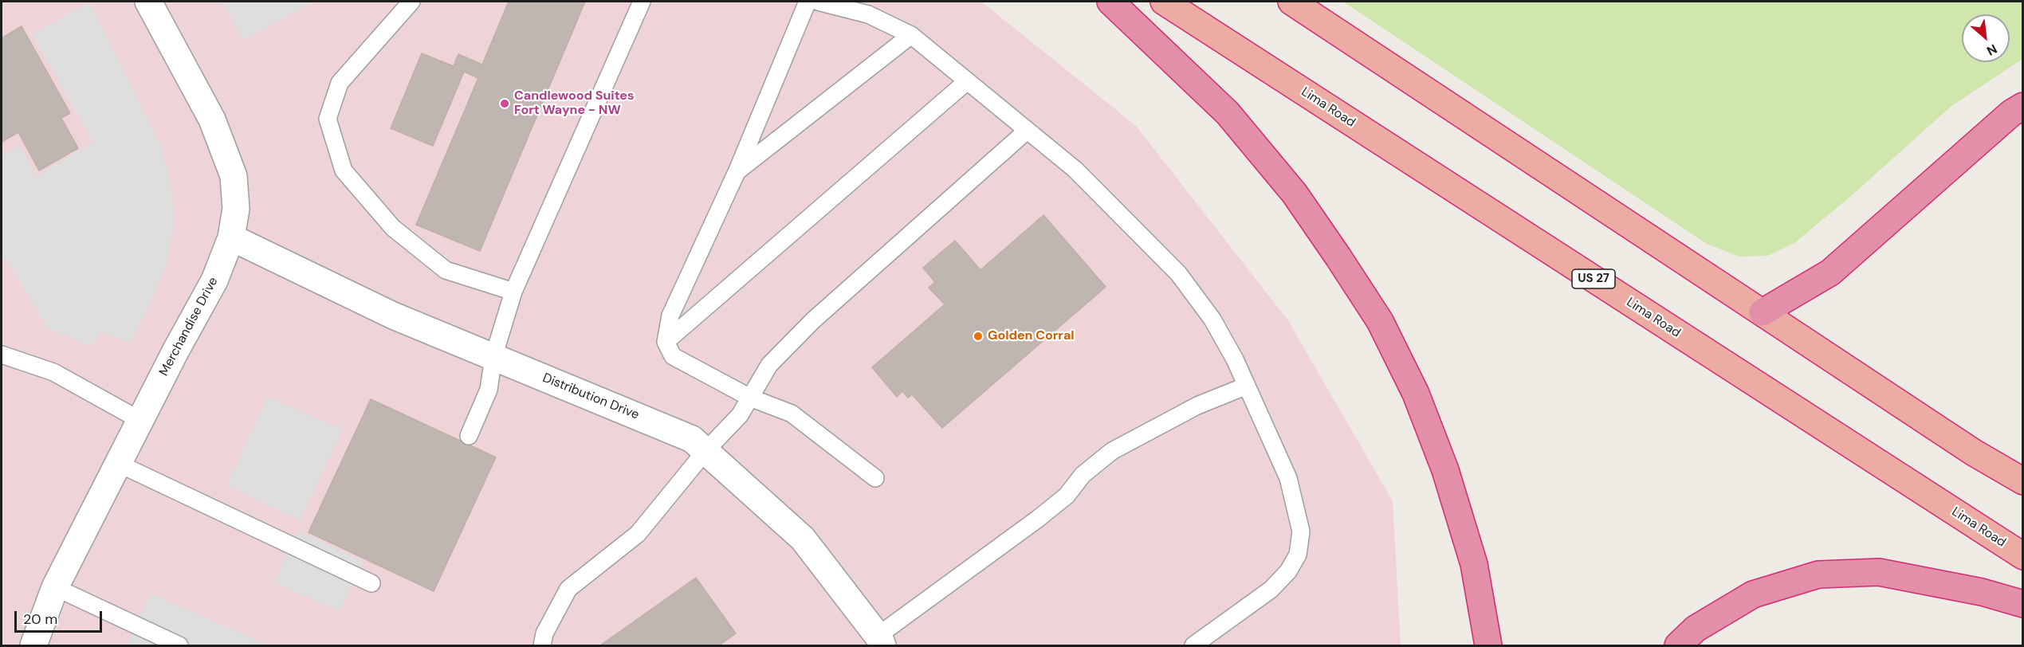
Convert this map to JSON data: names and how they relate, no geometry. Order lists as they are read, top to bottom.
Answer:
{
  "streets": {
    "highway": ["Lima Road", "US 27"],
    "street": ["Merchandise Drive", "Distribution Drive"]
  },
  "crossings": [
    ["Merchandise Drive", "Distribution Drive"]
  ],
  "places": ["Candlewood Suites Fort Wayne - NW", "Golden Corral"],
  "scale_bar": "20 m",
  "north": "bottom right"
}
